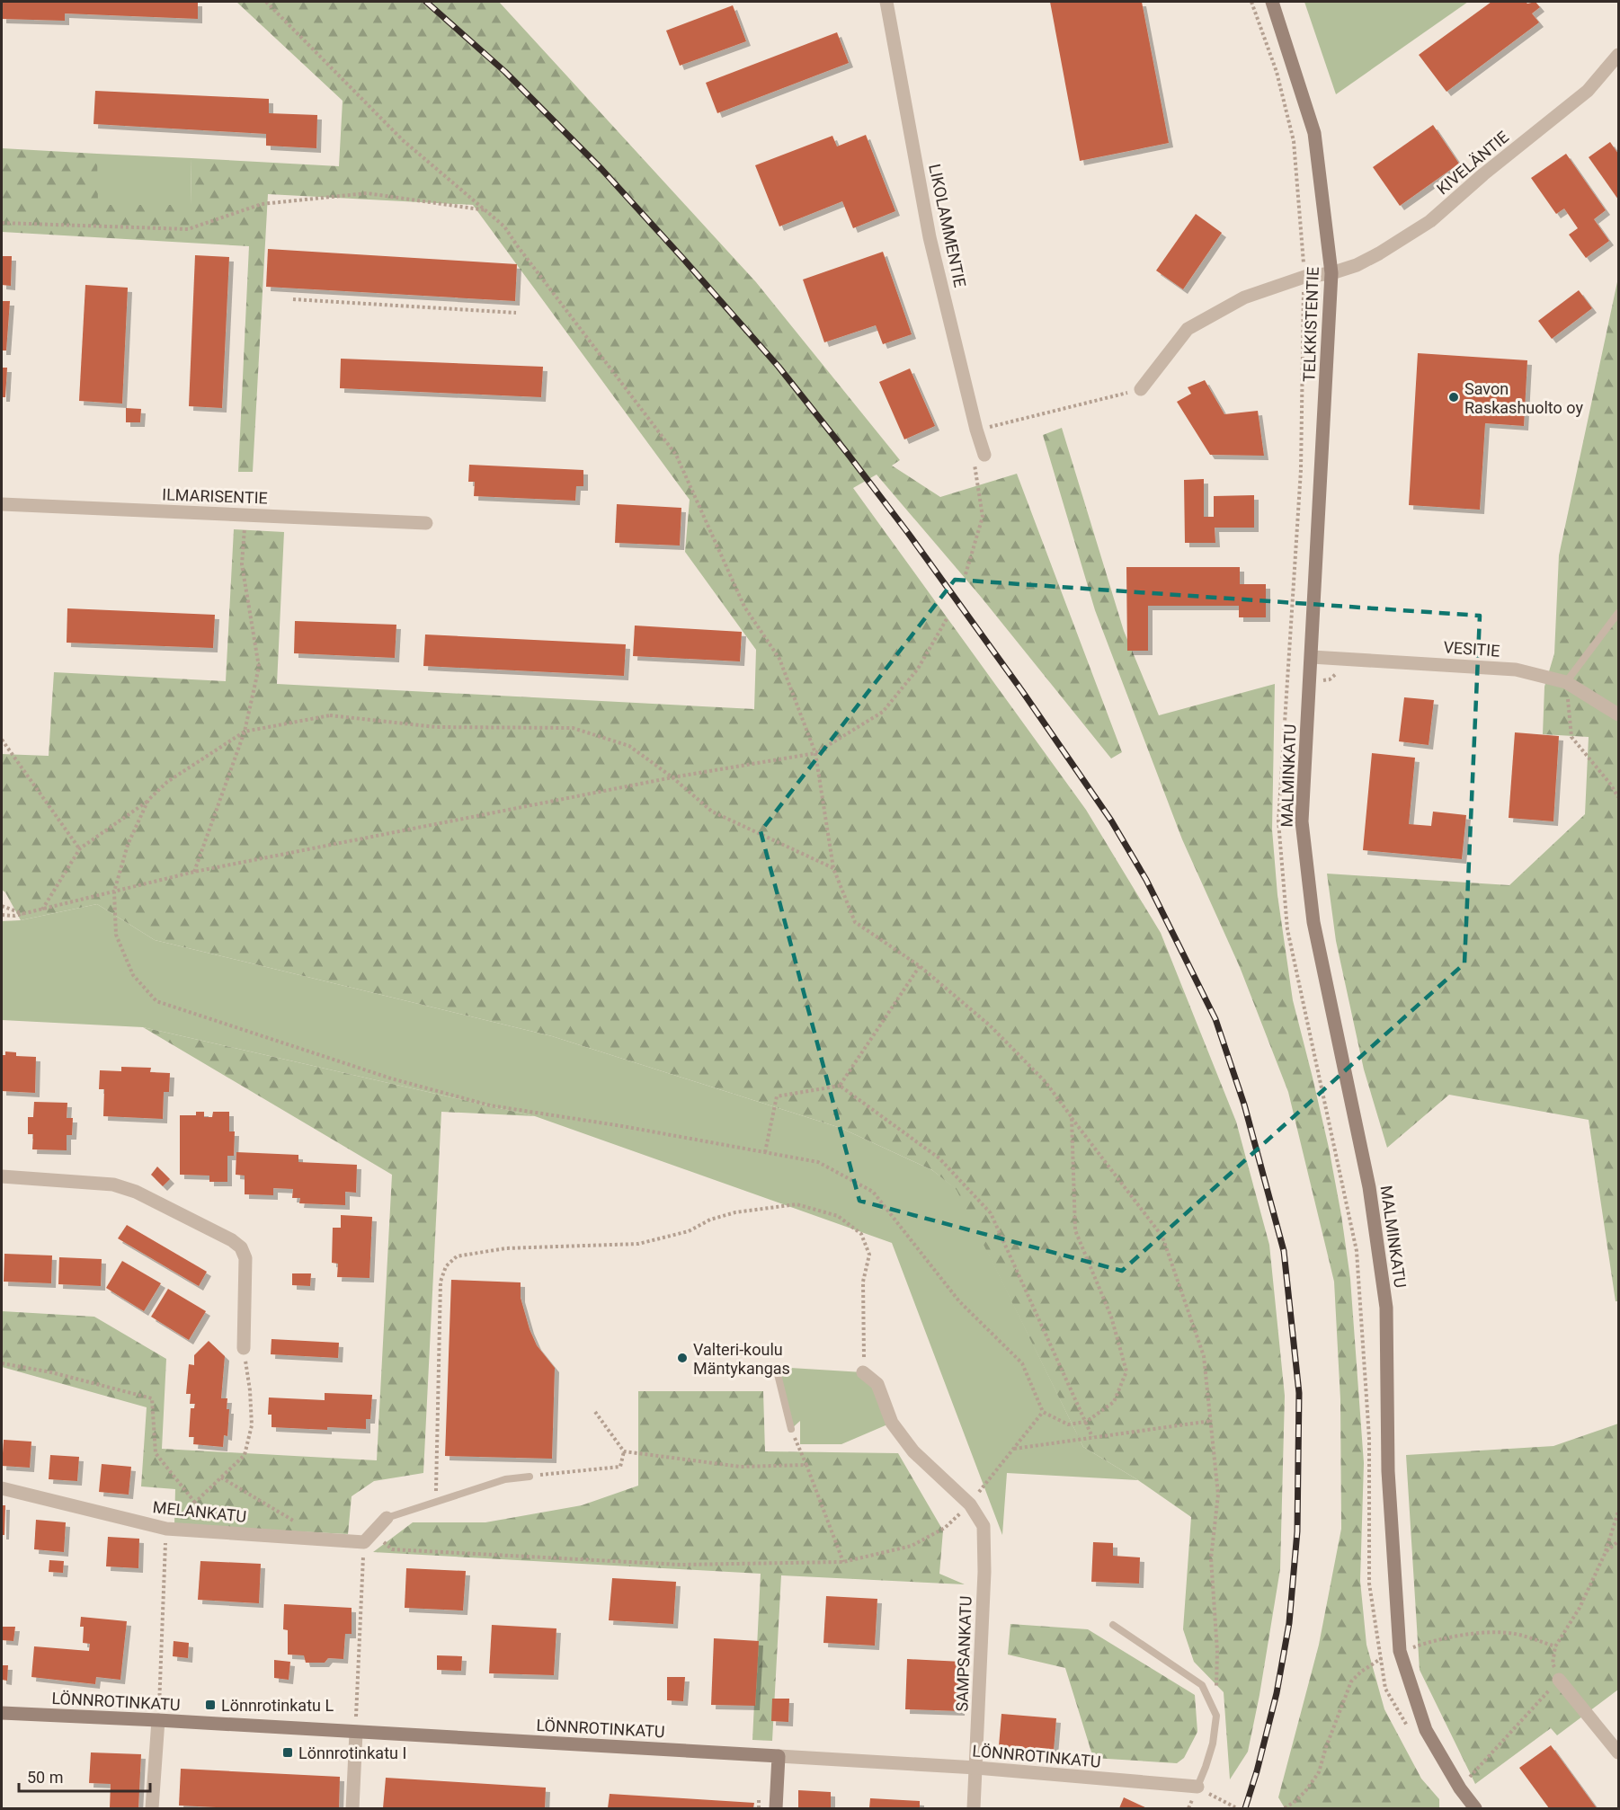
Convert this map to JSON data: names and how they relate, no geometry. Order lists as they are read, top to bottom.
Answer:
{
  "streets": {
    "street": [
      "KIVELÄNTIE",
      "LIKOLAMMENTIE",
      "TELKKISTENTIE",
      "ILMARISENTIE",
      "VESITIE",
      "MALMINKATU",
      "MELANKATU",
      "SAMPSANKATU",
      "LÖNNROTINKATU"
    ]
  },
  "crossings": [
    ["KIVELÄNTIE", "TELKKISTENTIE"],
    ["TELKKISTENTIE", "VESITIE"],
    ["TELKKISTENTIE", "MALMINKATU"],
    ["VESITIE", "MALMINKATU"],
    ["SAMPSANKATU", "LÖNNROTINKATU"]
  ],
  "places": {
    "other": ["Savon Raskashuolto oy", "Valteri-koulu Mäntykangas"],
    "transit": ["Lönnrotinkatu L", "Lönnrotinkatu I"]
  },
  "scale_bar": "50 m"
}
